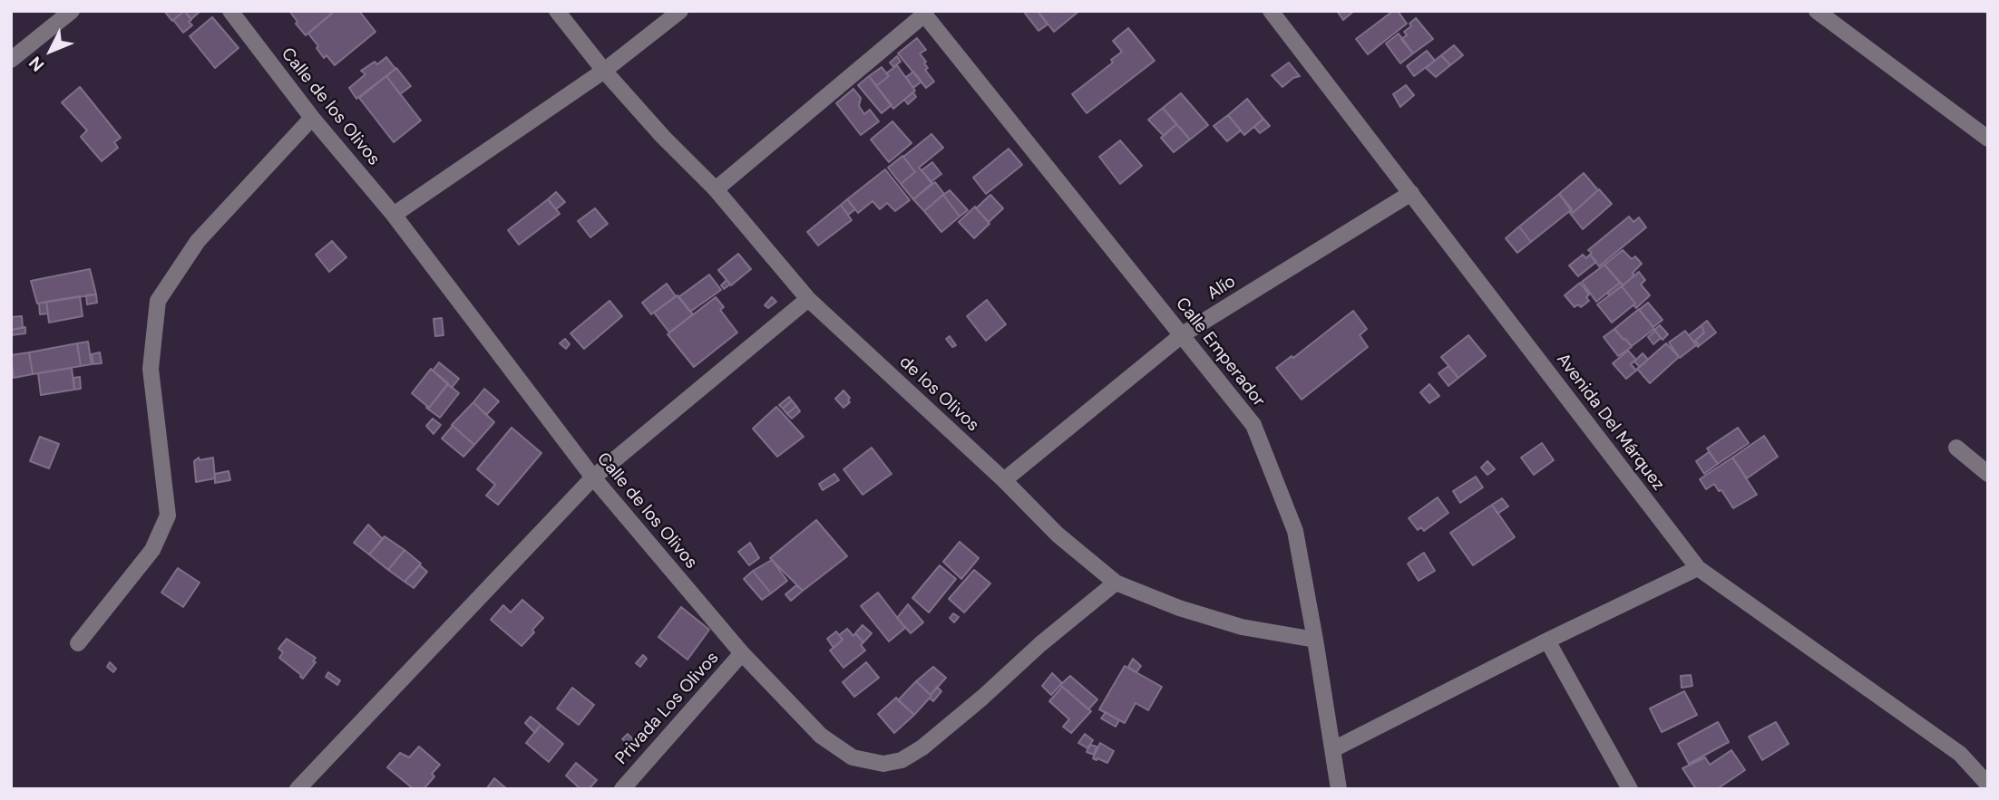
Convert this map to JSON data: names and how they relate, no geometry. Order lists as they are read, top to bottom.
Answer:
{
  "streets": {
    "street": [
      "Calle de los Olivos",
      "Alío",
      "Calle Emperador",
      "de los Olivos",
      "Avenida Del Márquez",
      "Privada Los Olivos"
    ]
  },
  "crossings": [
    ["Calle de los Olivos", "de los Olivos"],
    ["Calle de los Olivos", "Privada Los Olivos"],
    ["Alío", "Calle Emperador"],
    ["Alío", "de los Olivos"],
    ["Alío", "Avenida Del Márquez"],
    ["Calle Emperador", "de los Olivos"]
  ],
  "north": "bottom left"
}
